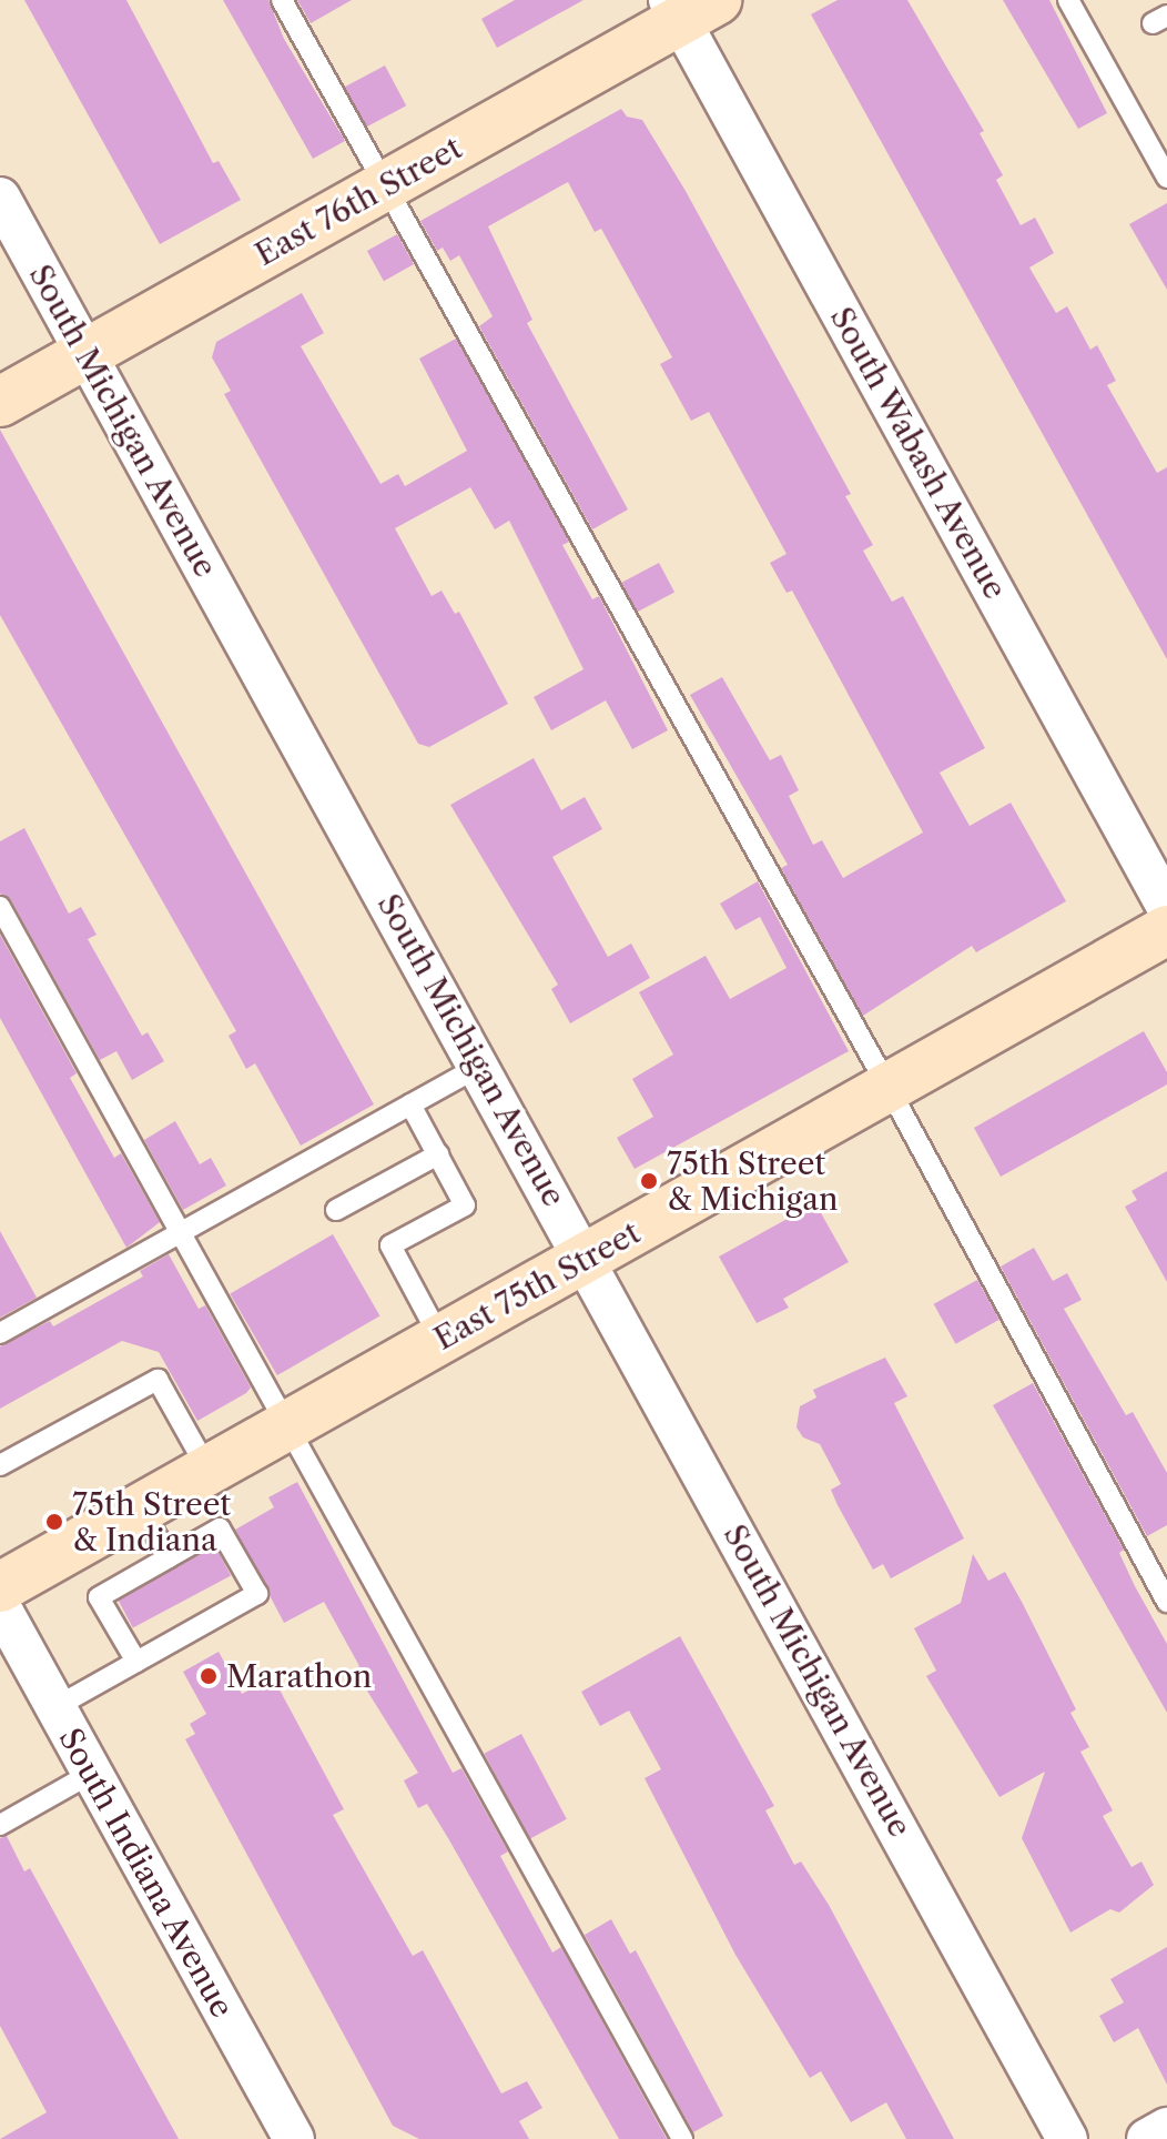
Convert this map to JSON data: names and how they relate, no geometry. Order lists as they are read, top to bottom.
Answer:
{
  "streets": {
    "street": [
      "East 76th Street",
      "South Michigan Avenue",
      "South Wabash Avenue",
      "East 75th Street",
      "South Indiana Avenue"
    ]
  },
  "crossings": [
    ["East 76th Street", "South Michigan Avenue"],
    ["East 76th Street", "South Wabash Avenue"],
    ["South Michigan Avenue", "East 75th Street"]
  ],
  "places": ["75th Street & Michigan", "75th Street & Indiana", "Marathon"]
}
